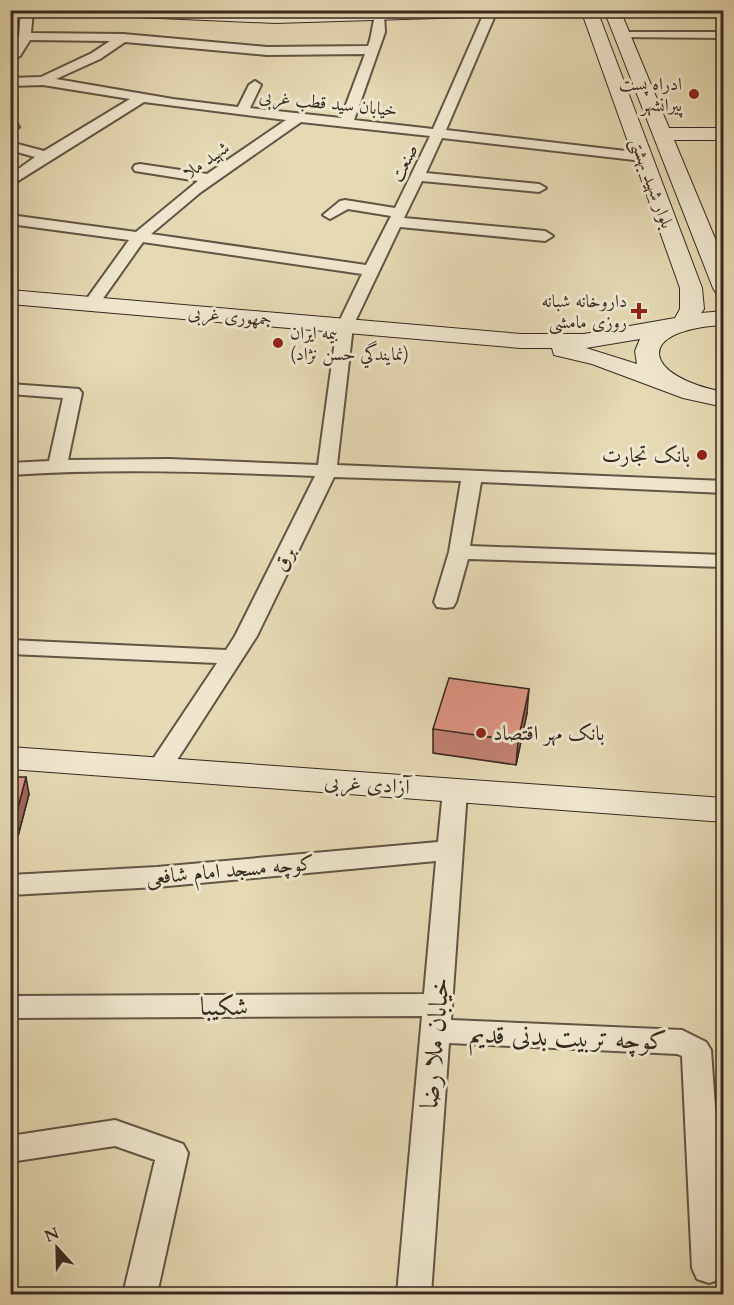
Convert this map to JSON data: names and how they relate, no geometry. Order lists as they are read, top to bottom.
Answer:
{
  "streets": {
    "main road": ["بلوار شهید بهشتی", "جمهوری غربی", "آزادی غربی"],
    "street": [
      "خیابان سید قطب غربی",
      "شهید ملا",
      "صنعت",
      "برق",
      "کوچه مسجد امام شافعی",
      "شکیبا",
      "کوچه تربیت بدنی قدیم",
      "خیابان ملا رضا"
    ]
  },
  "crossings": [
    ["خیابان سید قطب غربی", "شهید ملا"],
    ["خیابان سید قطب غربی", "صنعت"],
    ["خیابان سید قطب غربی", "بلوار شهید بهشتی"],
    ["شهید ملا", "جمهوری غربی"],
    ["صنعت", "جمهوری غربی"],
    ["صنعت", "برق"],
    ["جمهوری غربی", "برق"],
    ["برق", "آزادی غربی"],
    ["آزادی غربی", "خیابان ملا رضا"],
    ["کوچه مسجد امام شافعی", "خیابان ملا رضا"],
    ["شکیبا", "کوچه تربیت بدنی قدیم"],
    ["شکیبا", "خیابان ملا رضا"],
    ["کوچه تربیت بدنی قدیم", "خیابان ملا رضا"]
  ],
  "places": {
    "other": [
      "ادراه پست پیرانشهر",
      "بيمه ايران (نمايندگي حسن نژاد)",
      "بانک تجارت",
      "بانک مهر اقتصاد"
    ],
    "health": ["داروخانه شبانه روزی مامشی"]
  },
  "north": "top"
}
